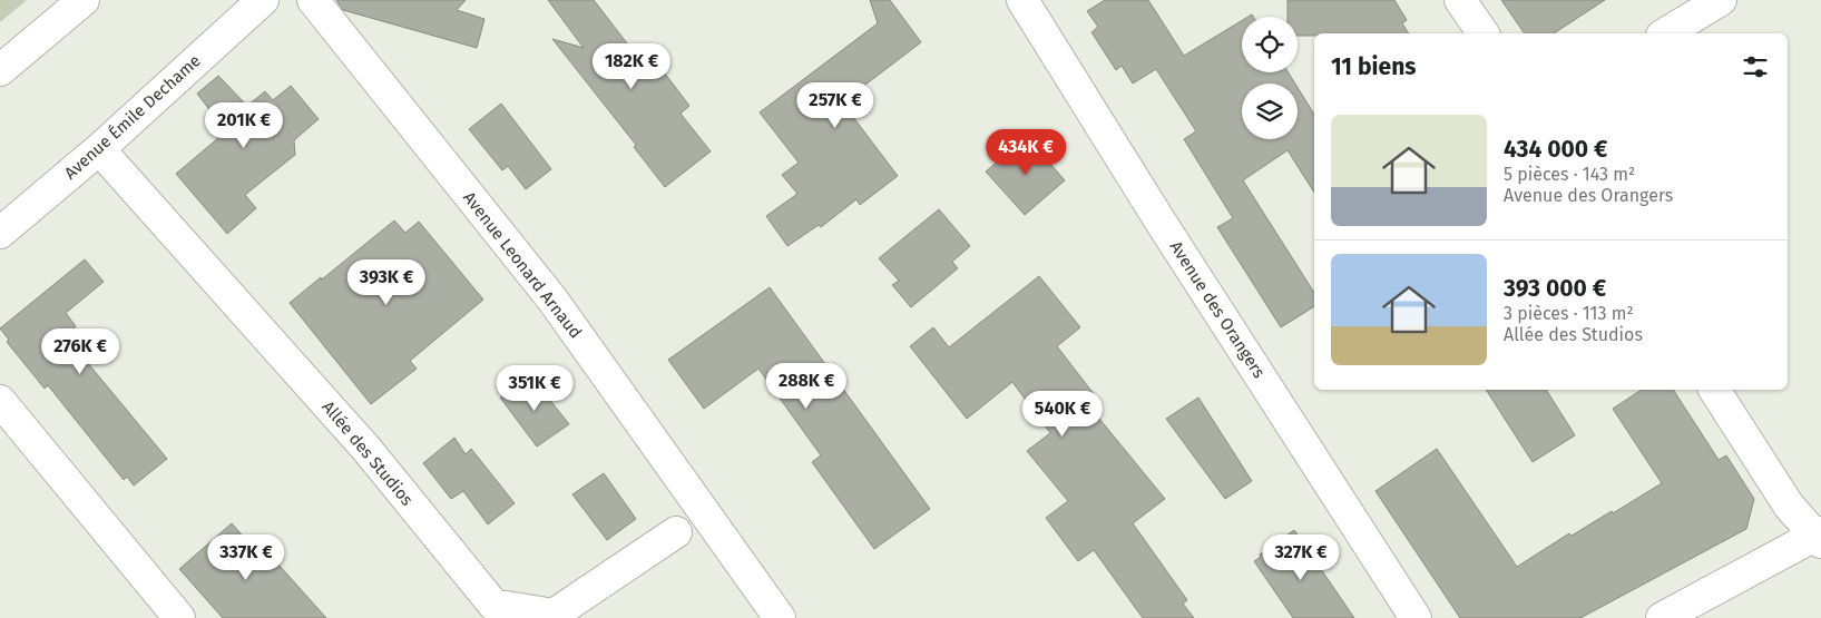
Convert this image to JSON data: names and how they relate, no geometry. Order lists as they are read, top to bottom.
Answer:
{
  "streets": {
    "street": [
      "Avenue Émile Dechame",
      "Avenue Leonard Arnaud",
      "Avenue des Orangers",
      "Allée des Studios"
    ]
  },
  "crossings": [
    ["Avenue Émile Dechame", "Allée des Studios"]
  ],
  "page": {
    "heading": "11 biens",
    "price": [
      "182K €",
      "257K €",
      "201K €",
      "434K €",
      "393K €",
      "276K €",
      "288K €",
      "351K €",
      "540K €",
      "337K €",
      "327K €"
    ],
    "list": [
      {
        "name": "434 000 €",
        "note": "5 pièces · 143 m² · Avenue des Orangers"
      },
      {
        "name": "393 000 €",
        "note": "3 pièces · 113 m² · Allée des Studios"
      }
    ]
  }
}
